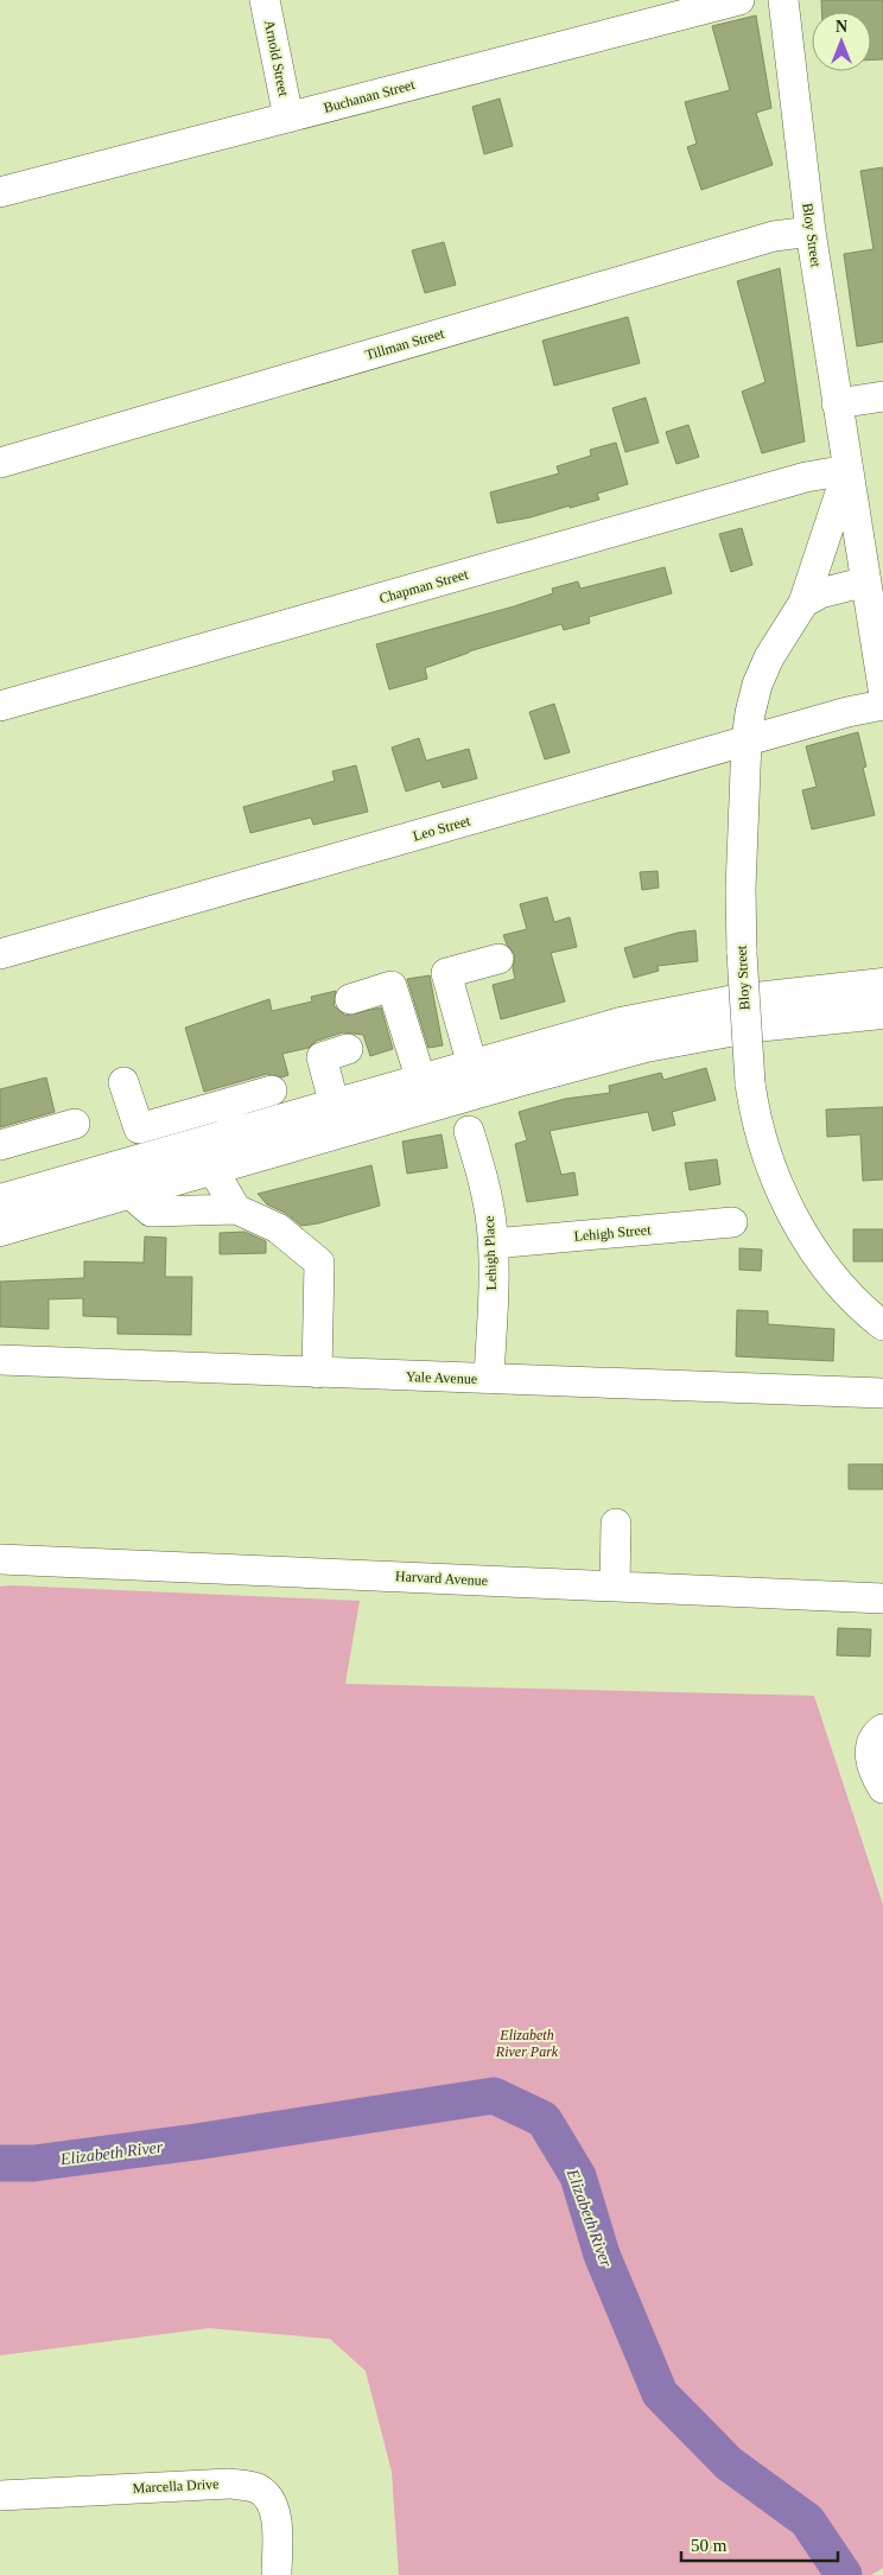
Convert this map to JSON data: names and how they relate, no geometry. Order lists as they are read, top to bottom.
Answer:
{
  "streets": {
    "street": [
      "Arnold Street",
      "Buchanan Street",
      "Bloy Street",
      "Tillman Street",
      "Chapman Street",
      "Leo Street",
      "Lehigh Street",
      "Lehigh Place",
      "Yale Avenue",
      "Harvard Avenue",
      "Marcella Drive"
    ]
  },
  "crossings": [
    ["Arnold Street", "Buchanan Street"],
    ["Bloy Street", "Tillman Street"],
    ["Bloy Street", "Chapman Street"],
    ["Bloy Street", "Leo Street"],
    ["Lehigh Street", "Lehigh Place"],
    ["Lehigh Place", "Yale Avenue"]
  ],
  "water": ["Elizabeth River"],
  "parks": ["Elizabeth River Park"],
  "scale_bar": "50 m",
  "north": "top"
}
